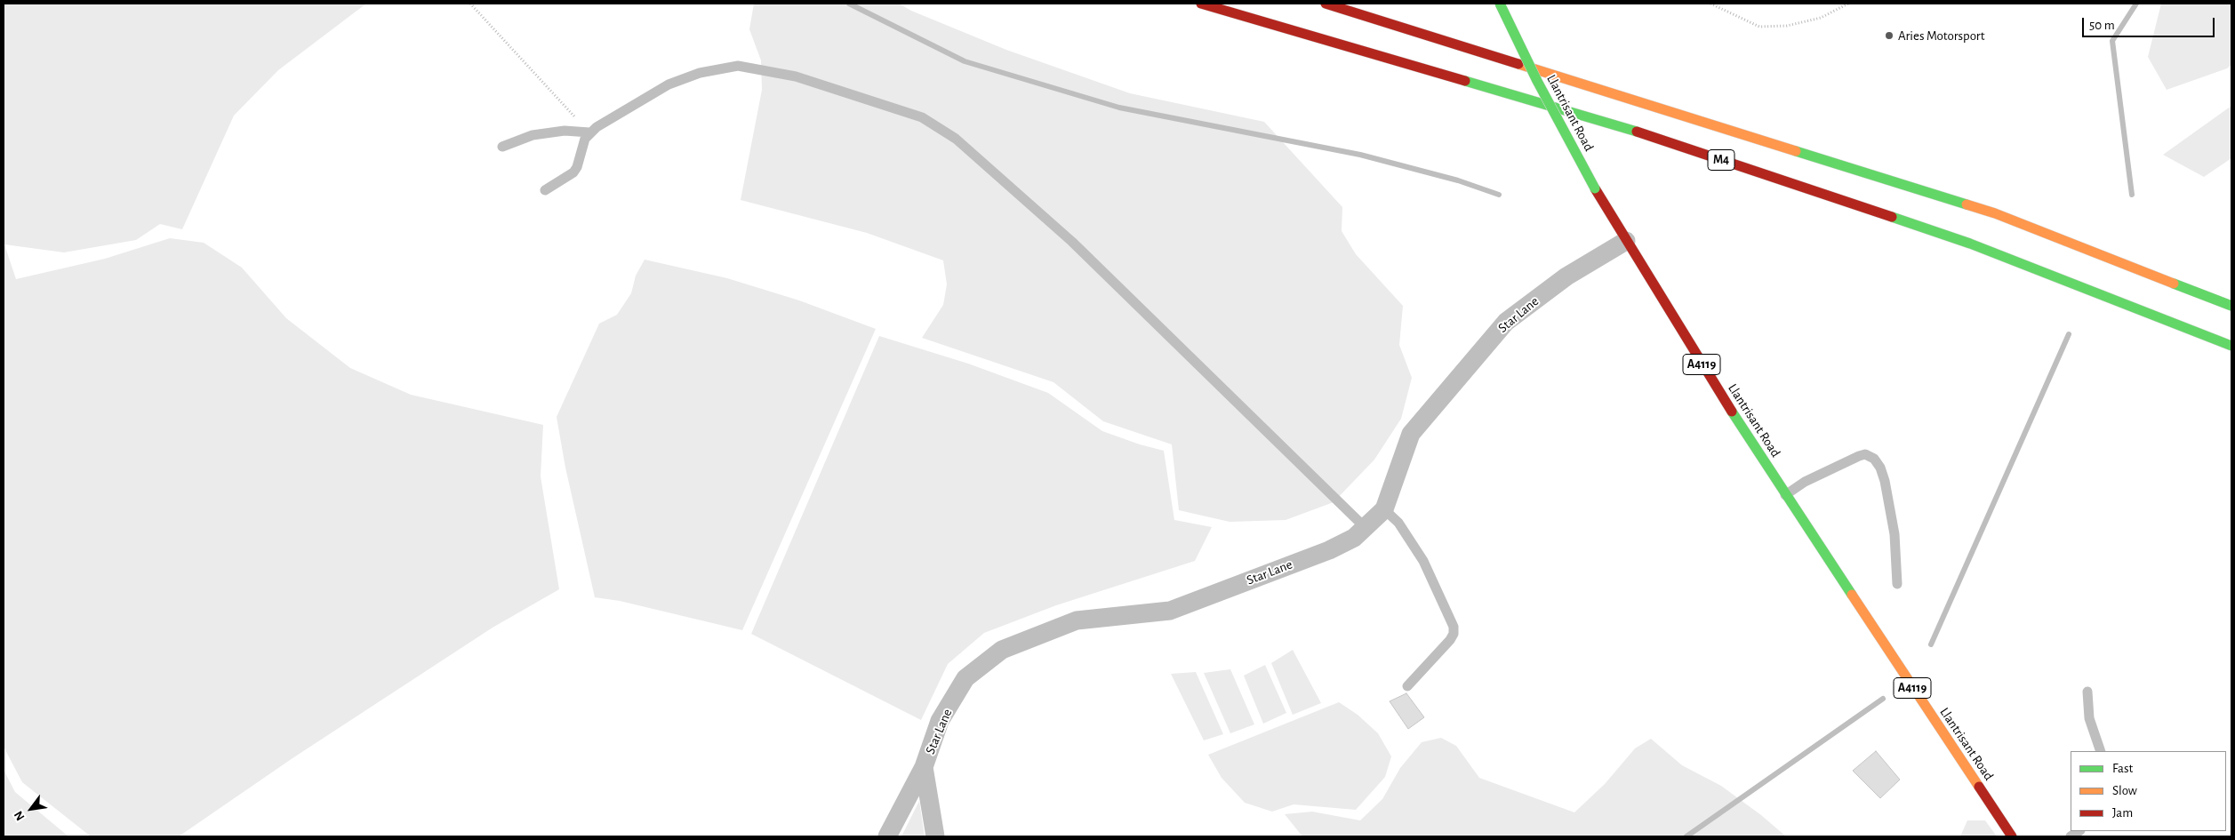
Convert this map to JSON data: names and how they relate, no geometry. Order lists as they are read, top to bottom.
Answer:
{
  "streets": {
    "main road": ["Llantrisant Road", "M4", "A4119"],
    "street": ["Star Lane"]
  },
  "crossings": [
    ["Llantrisant Road", "Star Lane"]
  ],
  "places": ["Aries Motorsport"],
  "legend": ["Fast", "Slow", "Jam"],
  "scale_bar": "50 m",
  "north": "bottom left"
}
